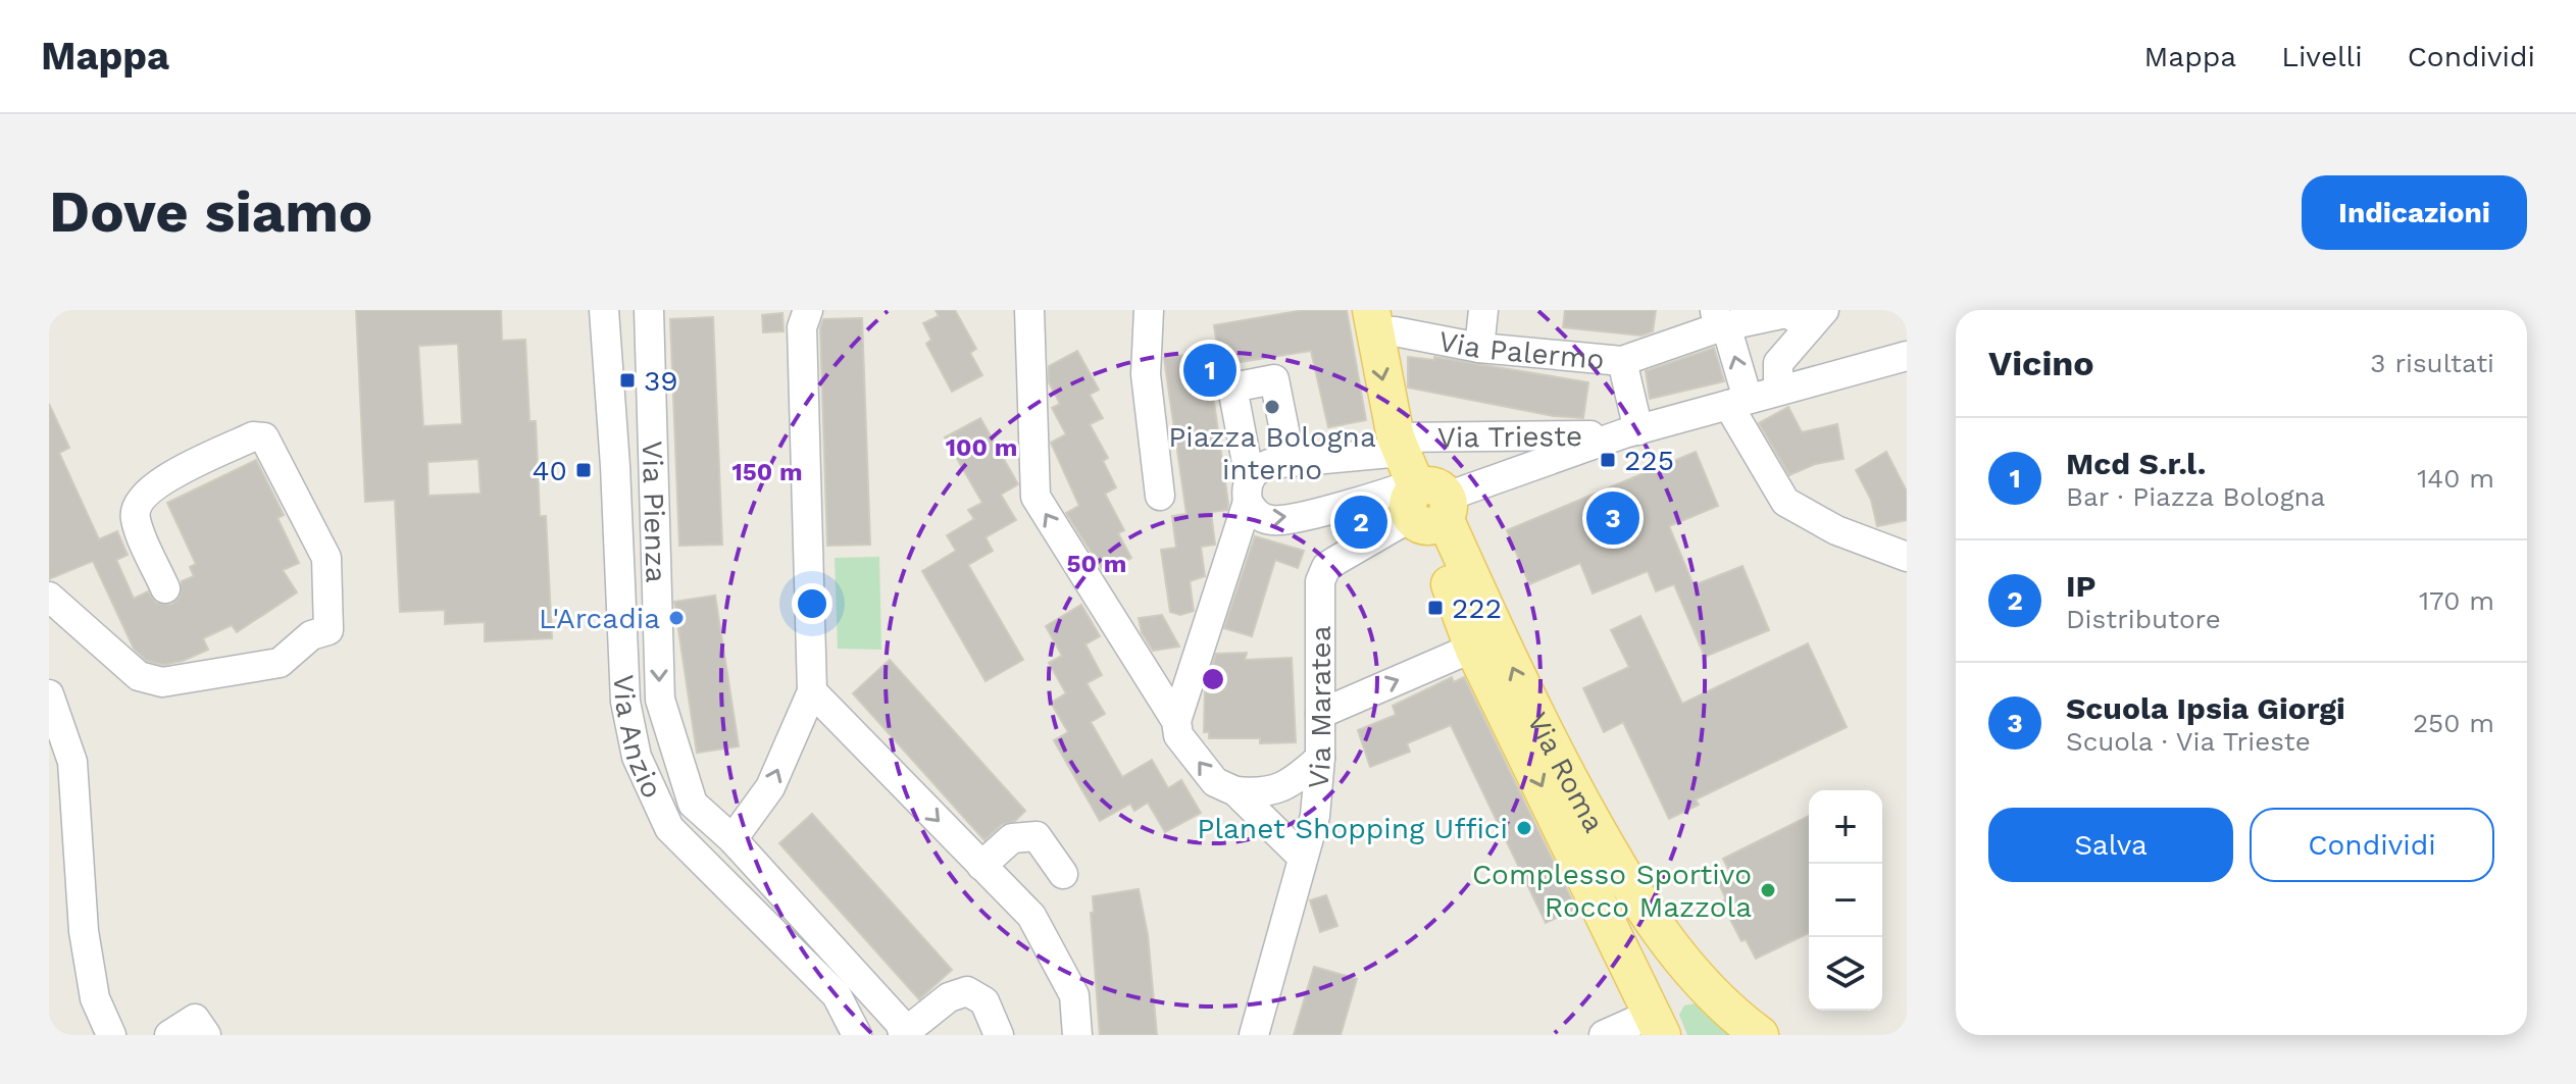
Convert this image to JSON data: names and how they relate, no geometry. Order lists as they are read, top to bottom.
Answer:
{
  "streets": {
    "main road": ["Via Roma"],
    "street": [
      "Via Palermo",
      "Via Trieste",
      "Via Pienza",
      "Via Maratea",
      "Via Anzio"
    ]
  },
  "crossings": [
    ["Via Palermo", "Via Trieste"],
    ["Via Trieste", "Via Maratea"],
    ["Via Trieste", "Via Roma"],
    ["Via Maratea", "Via Roma"]
  ],
  "places": {
    "transit": [
      "39",
      "225",
      "40",
      "222"
    ],
    "other": [
      "Piazza Bologna interno",
      "L'Arcadia",
      "Planet Shopping Uffici",
      "Complesso Sportivo Rocco Mazzola"
    ]
  },
  "page": {
    "header": "Mappa",
    "nav": ["Mappa", "Livelli", "Condividi"],
    "buttons": [
      "Indicazioni",
      ["Salva", "Condividi"]
    ],
    "title": "Dove siamo",
    "heading": ["Vicino", "3 risultati"],
    "pins": ["1", "3", "2"],
    "list": [
      {
        "mark": "1",
        "name": "Mcd S.r.l.",
        "note": "Bar · Piazza Bologna",
        "value": "140 m"
      },
      {
        "mark": "2",
        "name": "IP",
        "note": "Distributore",
        "value": "170 m"
      },
      {
        "mark": "3",
        "name": "Scuola Ipsia Giorgi",
        "note": "Scuola · Via Trieste",
        "value": "250 m"
      }
    ],
    "map_buttons": ["+", "−"]
  },
  "rings": ["100 m", "150 m", "50 m"]
}
